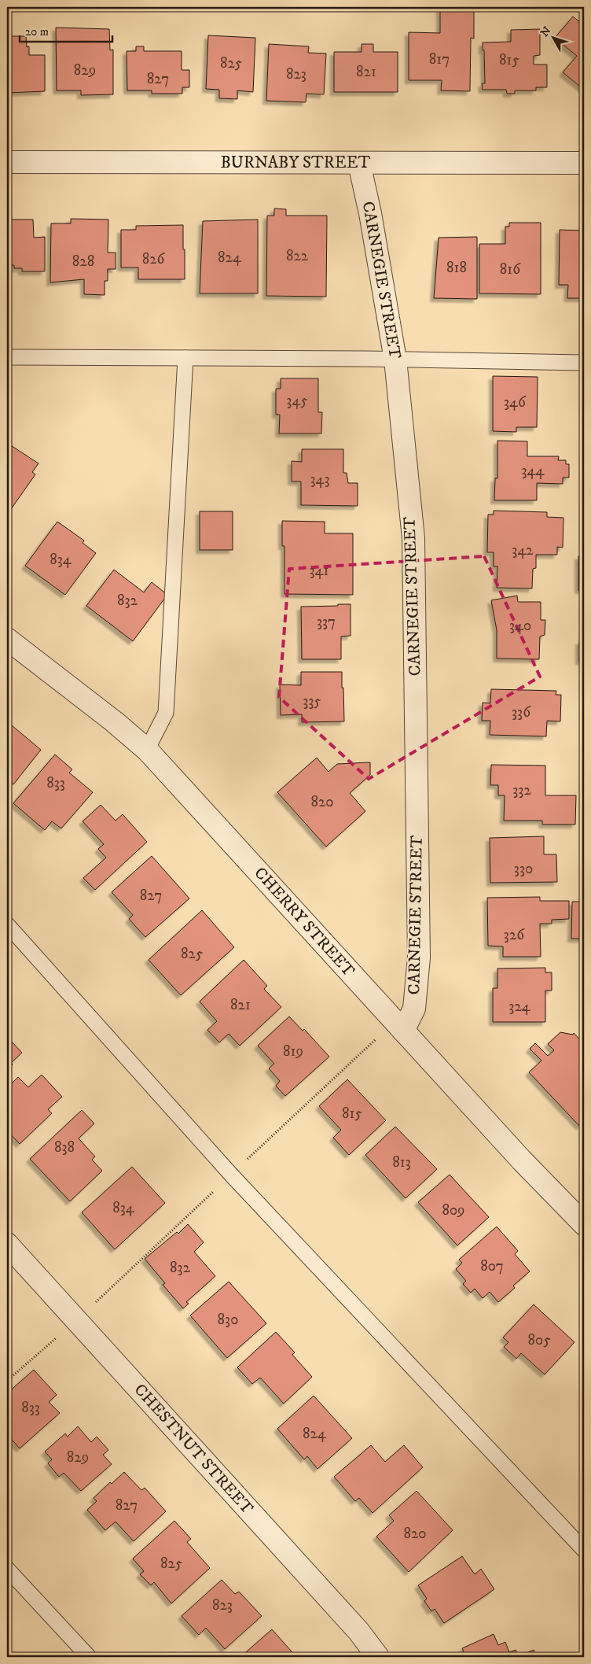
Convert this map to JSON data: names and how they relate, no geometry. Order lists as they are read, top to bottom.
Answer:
{
  "streets": {
    "street": [
      "BURNABY STREET",
      "CARNEGIE STREET",
      "CHERRY STREET",
      "CHESTNUT STREET"
    ]
  },
  "crossings": [
    ["BURNABY STREET", "CARNEGIE STREET"],
    ["CARNEGIE STREET", "CHERRY STREET"]
  ],
  "house_numbers": [
    "817",
    "815",
    "825",
    "829",
    "821",
    "823",
    "827",
    "822",
    "824",
    "826",
    "828",
    "818",
    "816",
    "345",
    "346",
    "344",
    "343",
    "342",
    "834",
    "341",
    "832",
    "337",
    "340",
    "335",
    "336",
    "833",
    "332",
    "820",
    "330",
    "827",
    "326",
    "825",
    "821",
    "324",
    "819",
    "815",
    "838",
    "813",
    "834",
    "809",
    "807",
    "832",
    "830",
    "805",
    "833",
    "824",
    "829",
    "827",
    "820",
    "825",
    "823"
  ],
  "scale_bar": "20 m",
  "north": "top left"
}
